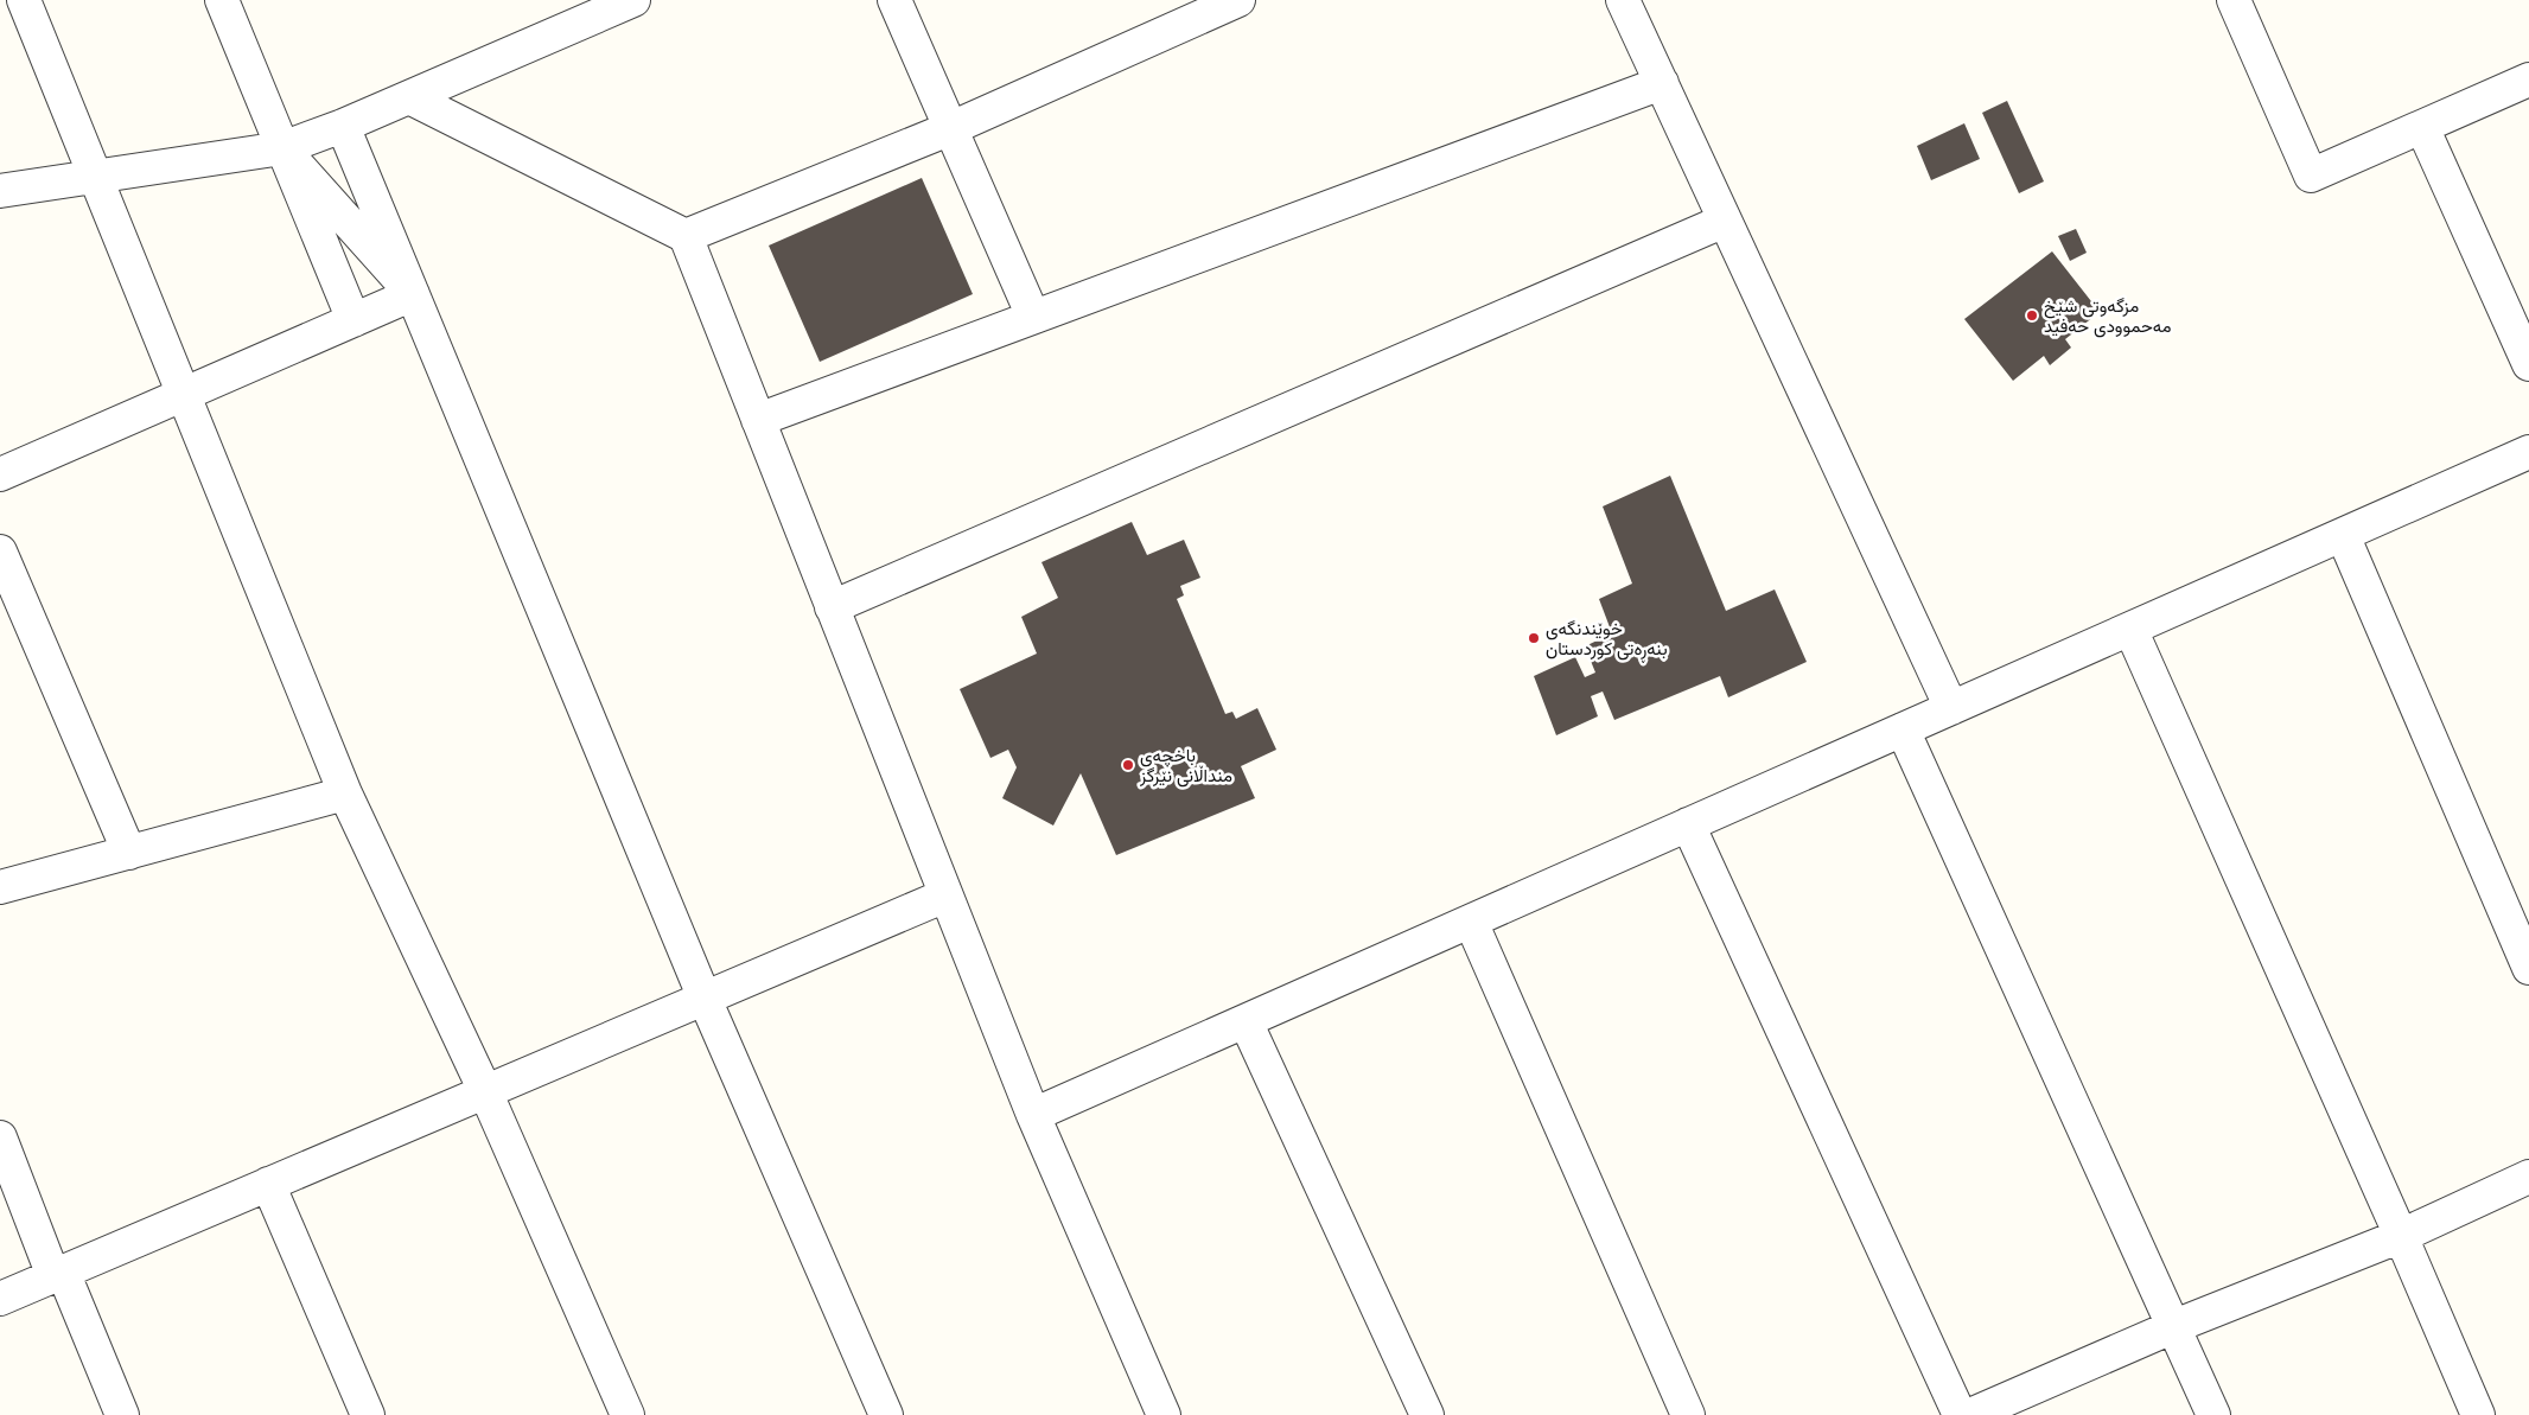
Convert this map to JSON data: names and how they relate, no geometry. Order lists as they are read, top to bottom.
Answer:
{
  "places": ["مزگەوتی شێخ مەحموودی حەفید", "خوێندنگەی بنەڕەتی کوردستان", "باخچەی منداڵانی نێرگز"]
}
